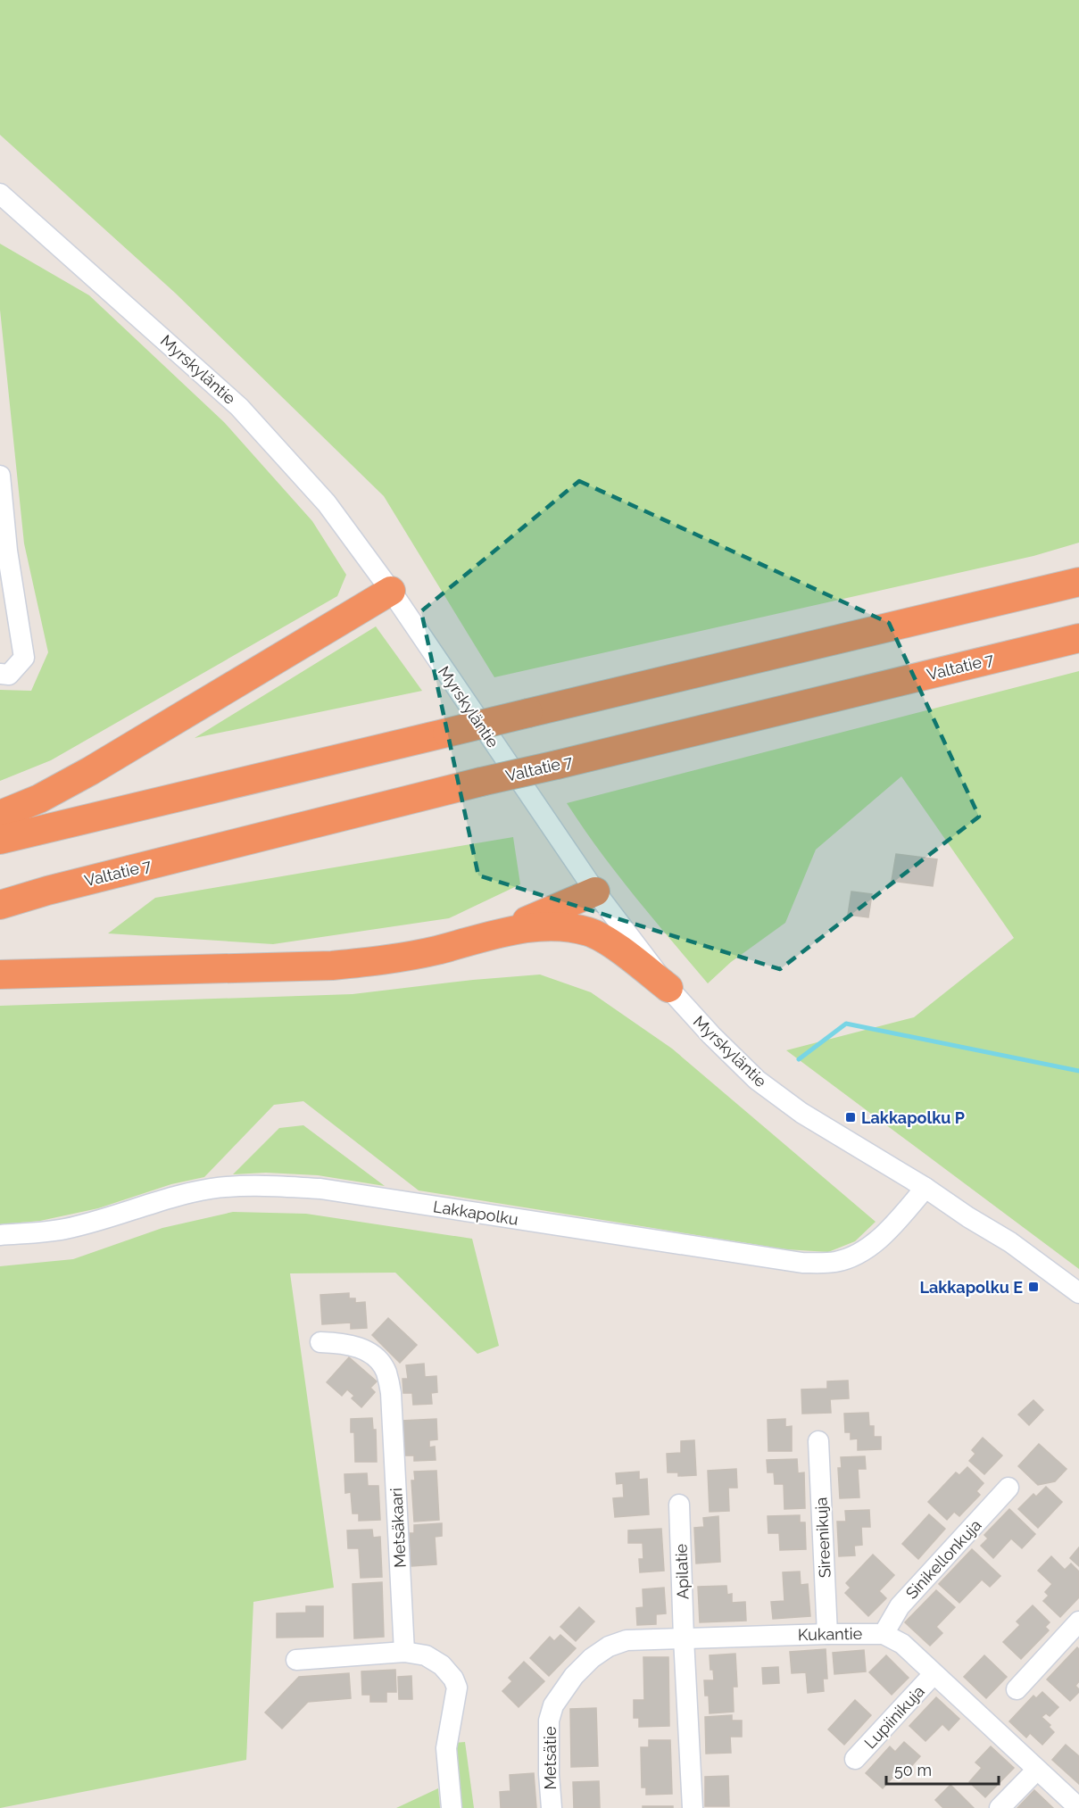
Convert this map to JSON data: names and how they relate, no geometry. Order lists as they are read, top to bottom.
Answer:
{
  "streets": {
    "highway": ["Valtatie 7"],
    "street": [
      "Myrskyläntie",
      "Lakkapolku",
      "Metsäkaari",
      "Sireenikuja",
      "Sinikellonkuja",
      "Apilatie",
      "Kukantie",
      "Lupiinikuja",
      "Metsätie"
    ]
  },
  "crossings": [
    ["Myrskyläntie", "Lakkapolku"],
    ["Sireenikuja", "Kukantie"],
    ["Sinikellonkuja", "Kukantie"],
    ["Apilatie", "Kukantie"],
    ["Apilatie", "Metsätie"],
    ["Kukantie", "Lupiinikuja"],
    ["Kukantie", "Metsätie"]
  ],
  "places": {
    "transit": ["Lakkapolku P", "Lakkapolku E"]
  },
  "scale_bar": "50 m"
}
